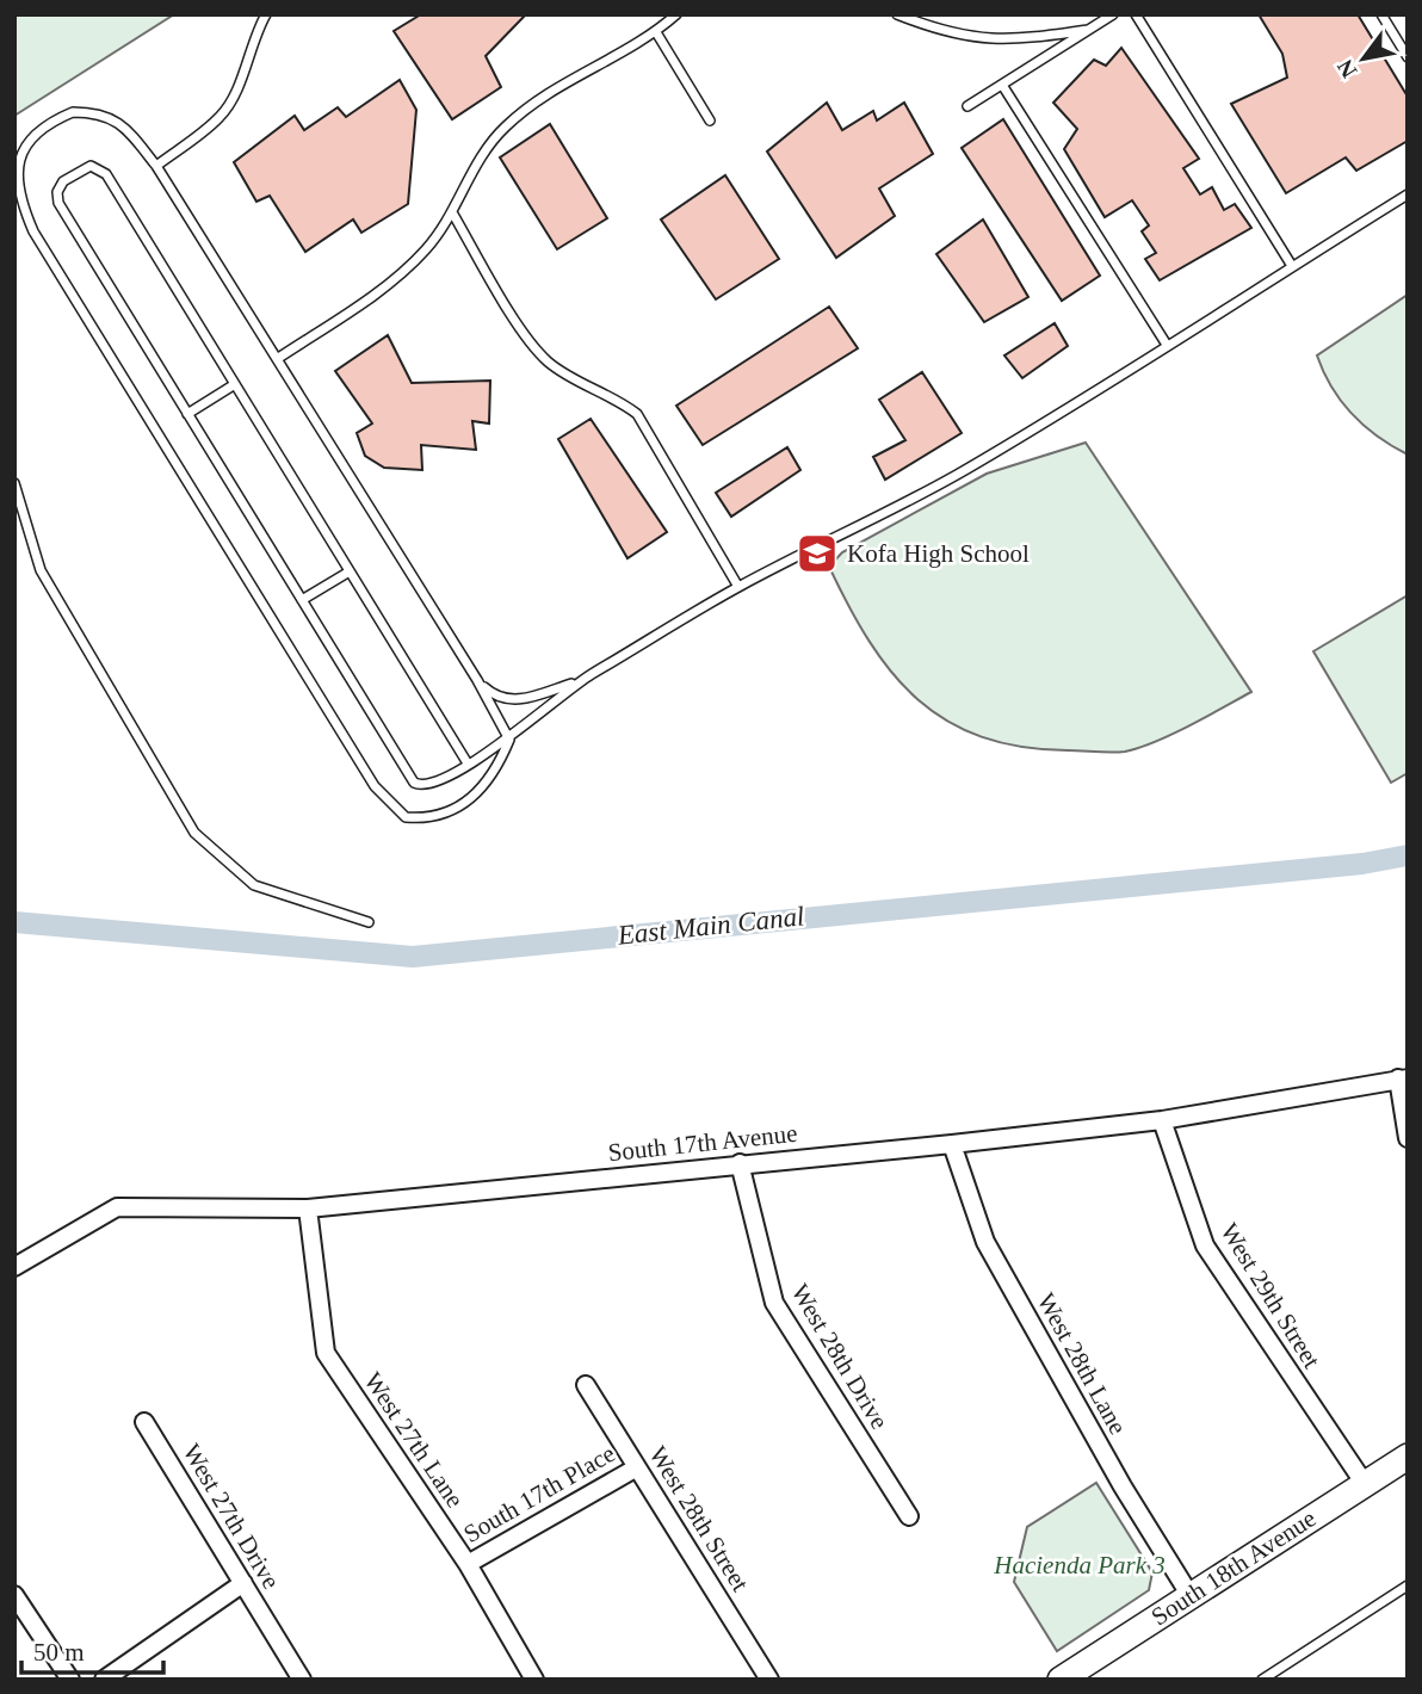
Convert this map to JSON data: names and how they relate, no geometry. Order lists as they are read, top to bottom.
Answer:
{
  "streets": {
    "street": [
      "South 17th Avenue",
      "West 29th Street",
      "West 28th Drive",
      "West 28th Lane",
      "West 27th Lane",
      "South 17th Place",
      "West 27th Drive",
      "West 28th Street",
      "South 18th Avenue"
    ]
  },
  "crossings": [
    ["South 17th Avenue", "West 29th Street"],
    ["South 17th Avenue", "West 28th Drive"],
    ["South 17th Avenue", "West 28th Lane"],
    ["South 17th Avenue", "West 27th Lane"],
    ["West 29th Street", "South 18th Avenue"],
    ["West 28th Lane", "South 18th Avenue"],
    ["West 27th Lane", "South 17th Place"],
    ["South 17th Place", "West 28th Street"]
  ],
  "water": ["East Main Canal"],
  "parks": ["Hacienda Park 3"],
  "places": {
    "school or university": ["Kofa High School"]
  },
  "scale_bar": "50 m",
  "north": "bottom left"
}
